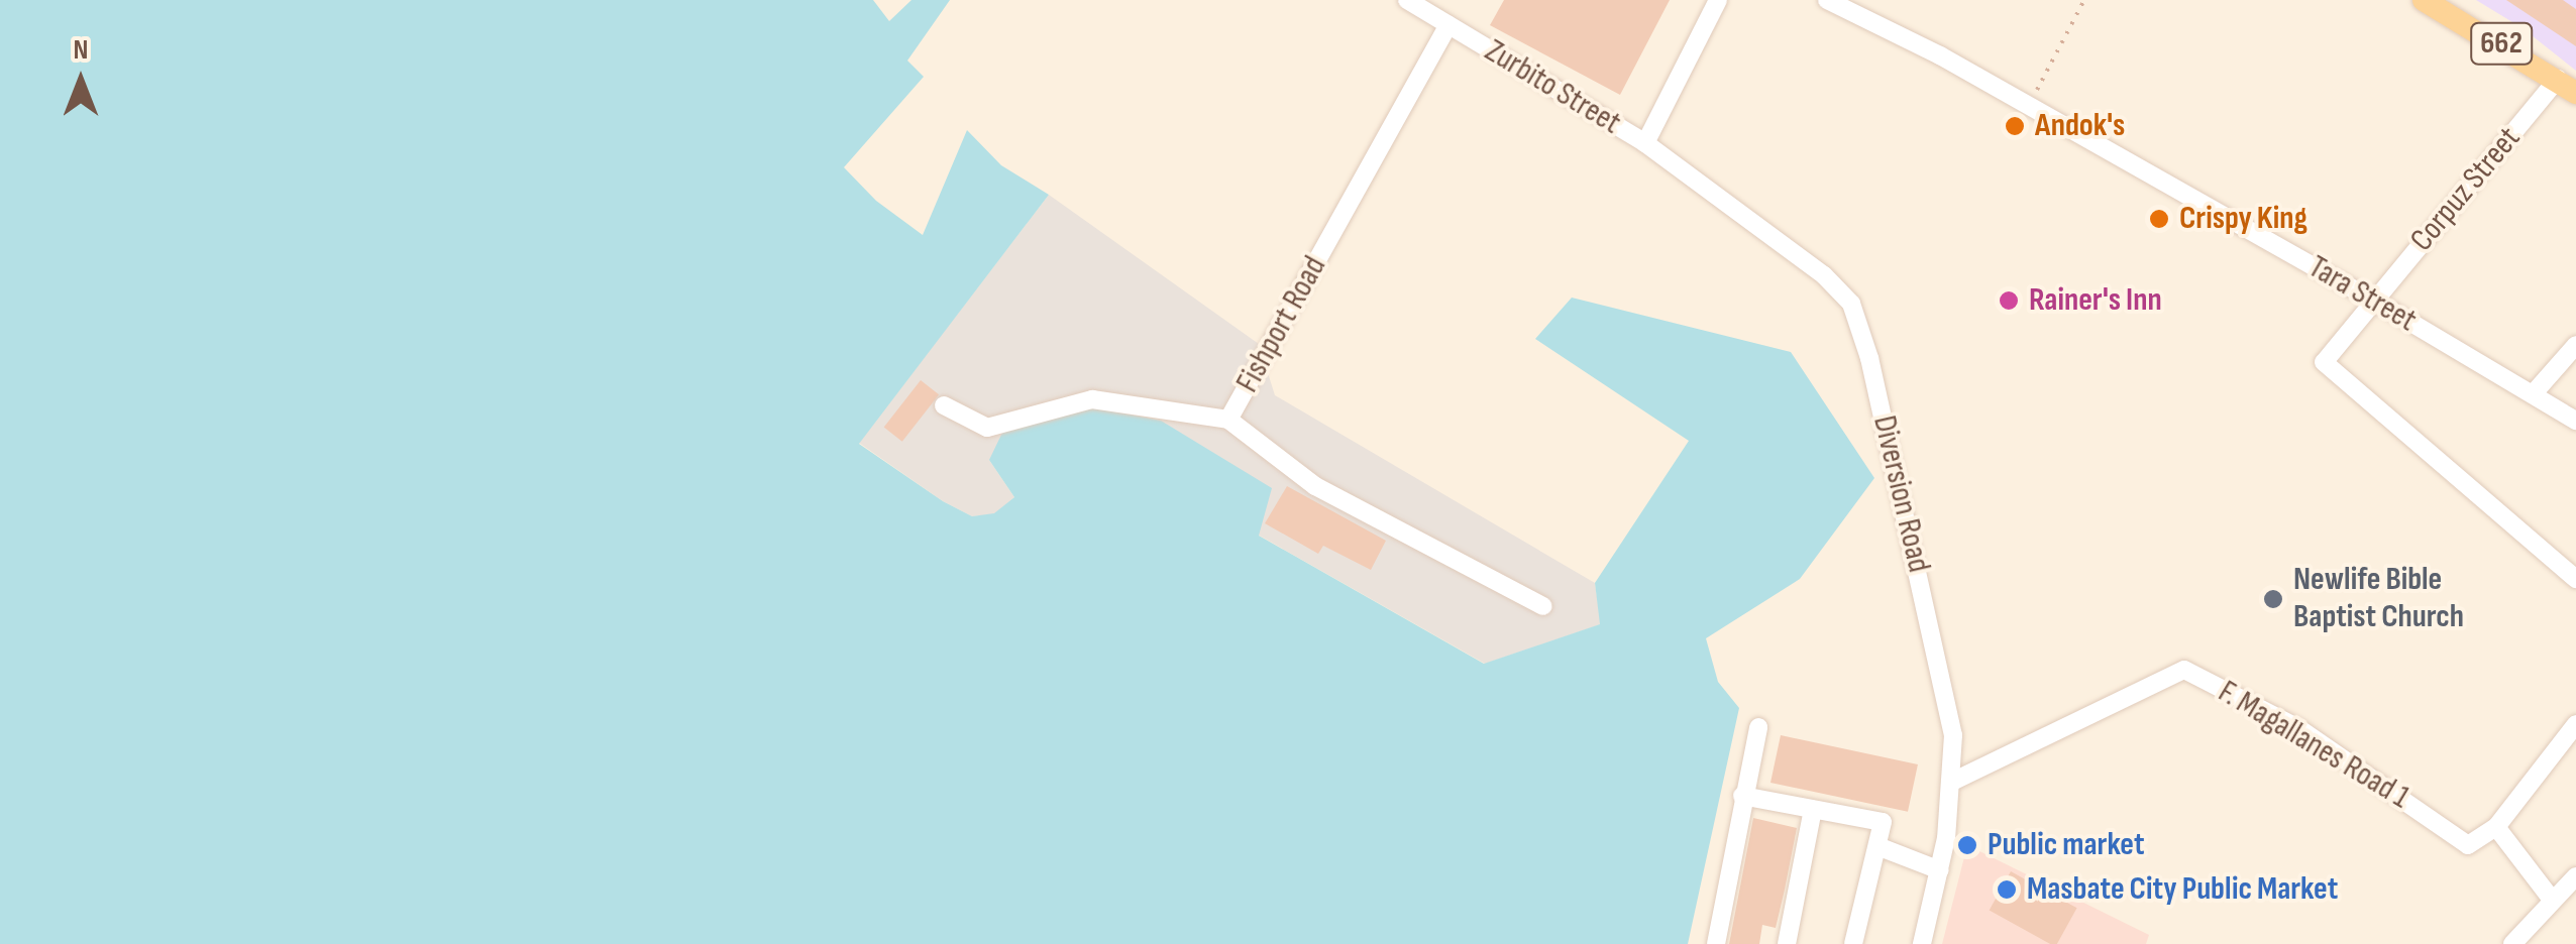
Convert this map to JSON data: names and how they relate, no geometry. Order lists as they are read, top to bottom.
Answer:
{
  "streets": {
    "main road": ["662"],
    "street": [
      "Zurbito Street",
      "Corpuz Street",
      "Tara Street",
      "Fishport Road",
      "Diversion Road",
      "F. Magallanes Road 1"
    ]
  },
  "crossings": [
    ["662", "Corpuz Street"],
    ["Zurbito Street", "Fishport Road"],
    ["Zurbito Street", "Diversion Road"],
    ["Corpuz Street", "Tara Street"],
    ["Diversion Road", "F. Magallanes Road 1"]
  ],
  "places": [
    "Andok's",
    "Crispy King",
    "Rainer's Inn",
    "Newlife Bible Baptist Church",
    "Public market",
    "Masbate City Public Market"
  ],
  "north": "top"
}
